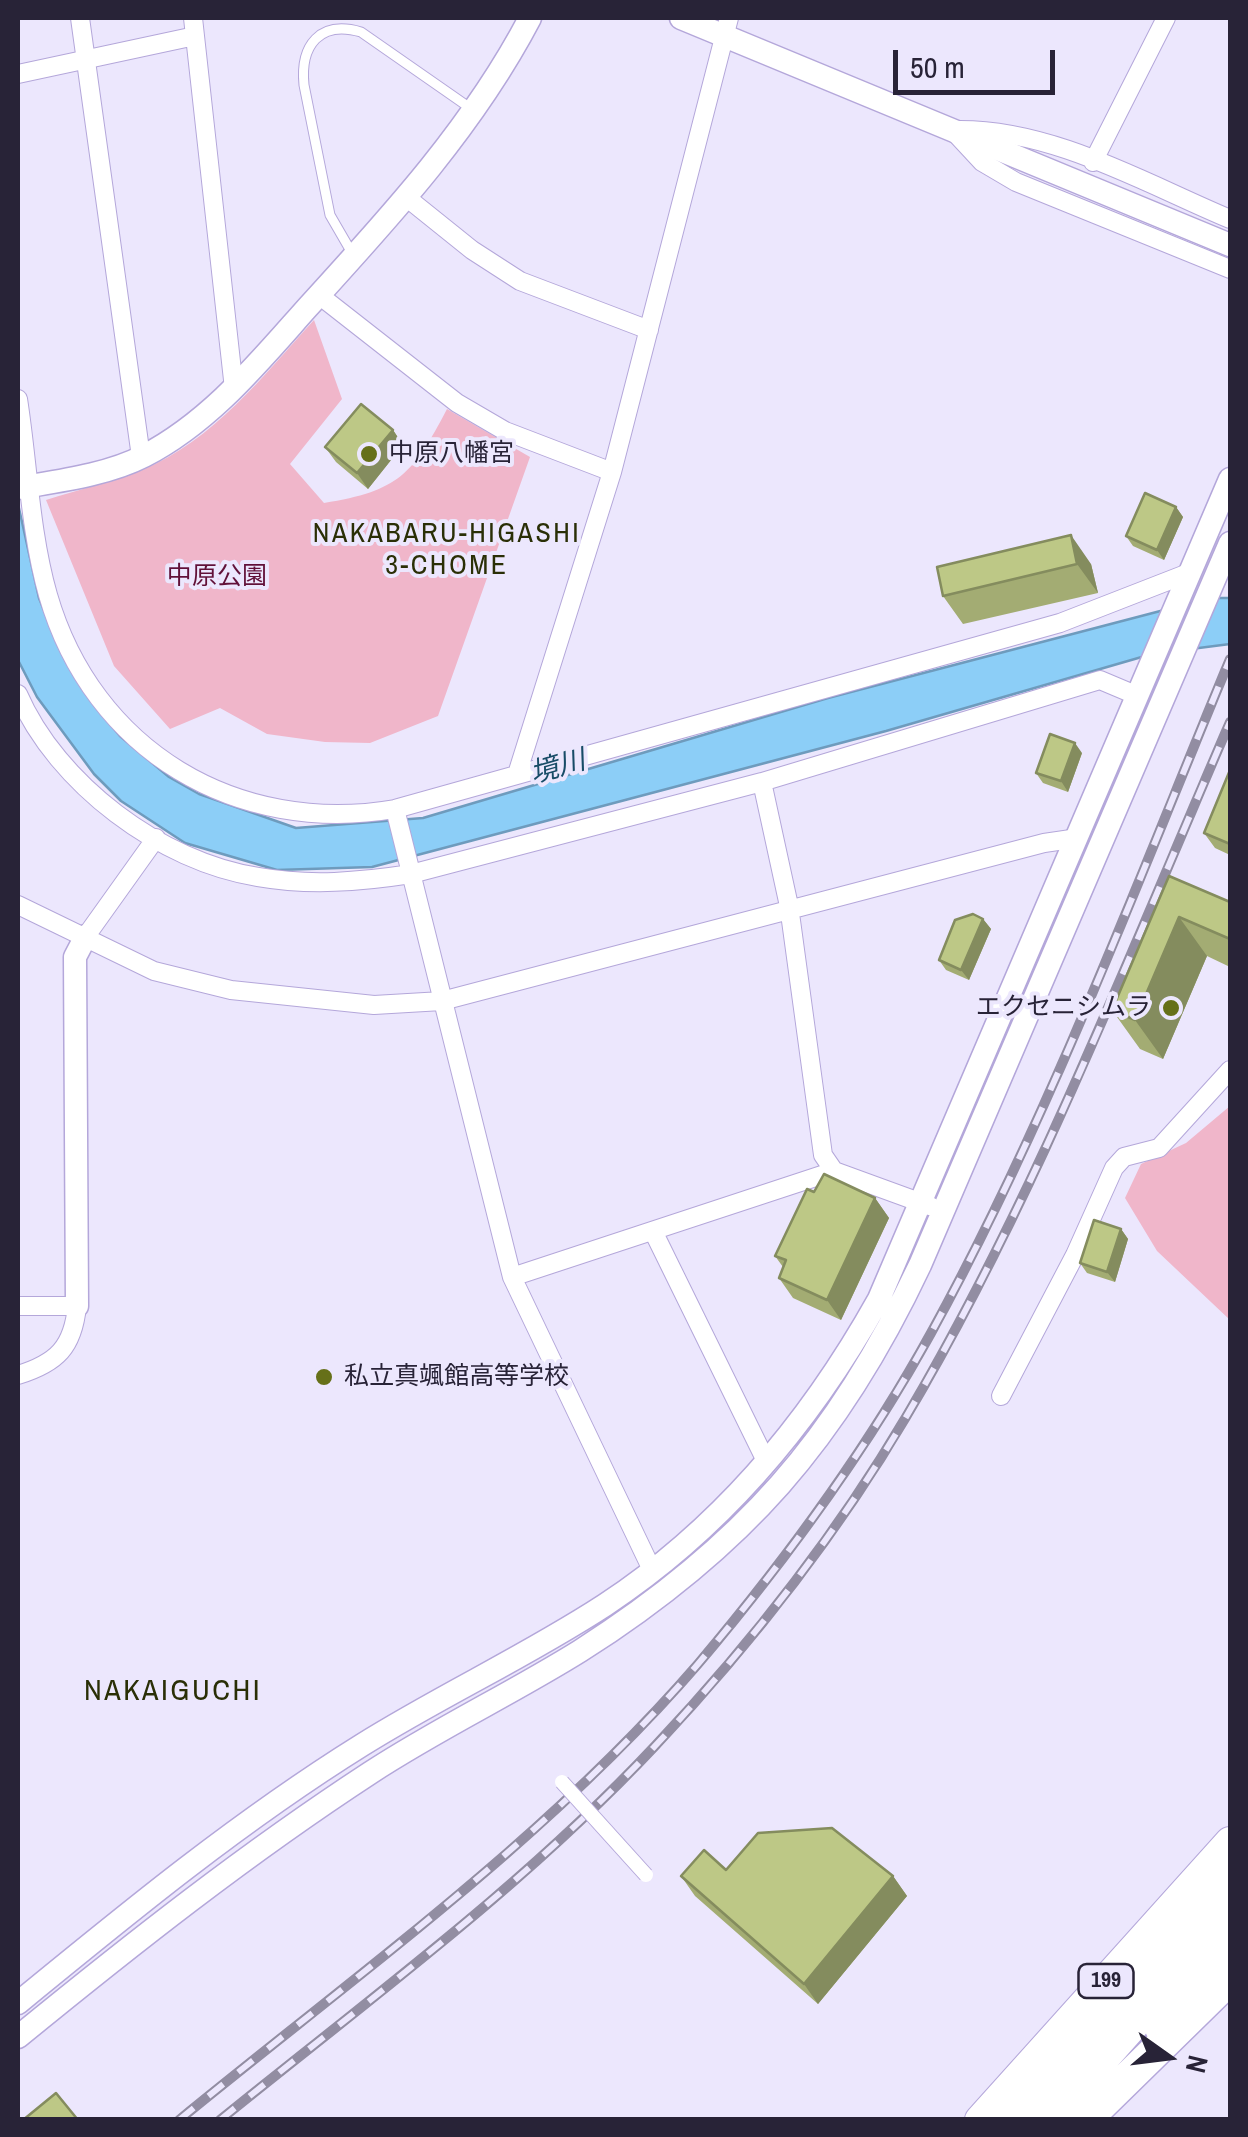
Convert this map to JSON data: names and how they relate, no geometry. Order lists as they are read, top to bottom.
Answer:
{
  "streets": {
    "highway": ["199"]
  },
  "districts": ["NAKABARU-HIGASHI 3-CHOME", "NAKAIGUCHI"],
  "water": ["境川"],
  "parks": ["中原公園"],
  "places": ["中原八幡宮", "エクセニシムラ", "私立真颯館高等学校"],
  "scale_bar": "50 m",
  "north": "right"
}
